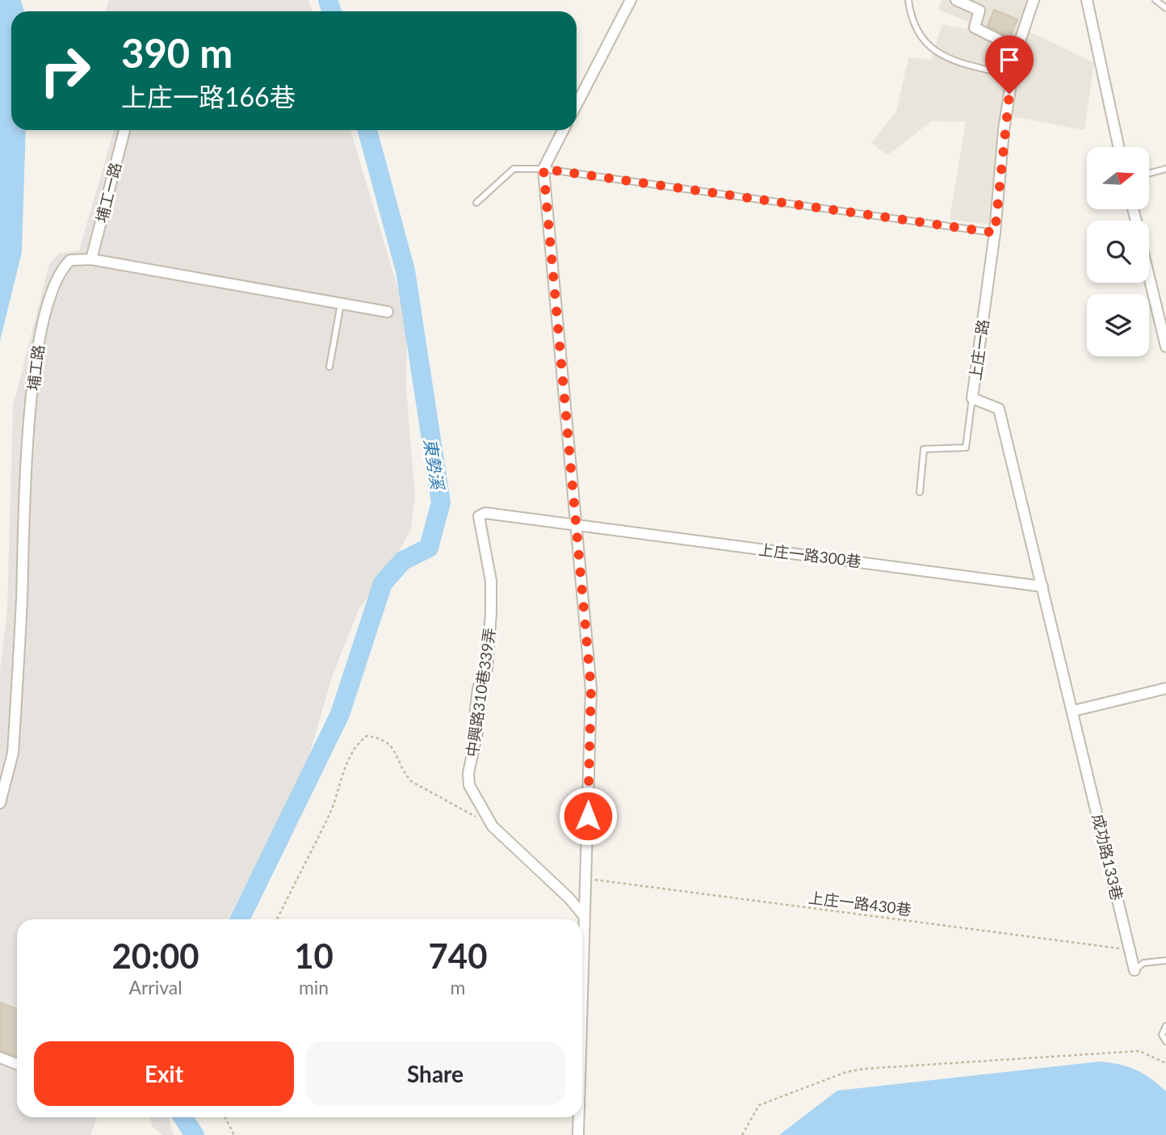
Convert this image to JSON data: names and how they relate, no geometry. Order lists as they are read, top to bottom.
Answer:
{
  "streets": {
    "street": [
      "埔工一路",
      "上庄一路",
      "埔工路",
      "上庄一路300巷",
      "中興路310巷339弄",
      "成功路133巷"
    ],
    "path": ["上庄一路430巷"]
  },
  "crossings": [
    ["埔工一路", "埔工路"],
    ["上庄一路", "上庄一路300巷"],
    ["上庄一路", "成功路133巷"],
    ["上庄一路300巷", "中興路310巷339弄"],
    ["成功路133巷", "上庄一路430巷"]
  ],
  "water": ["東勢溪"],
  "north": "right",
  "page": {
    "turn": ["390 m", "上庄一路166巷"],
    "eta": [
      "20:00",
      "Arrival",
      "10",
      "min",
      "740",
      "m"
    ],
    "buttons": ["Exit", "Share"]
  }
}
